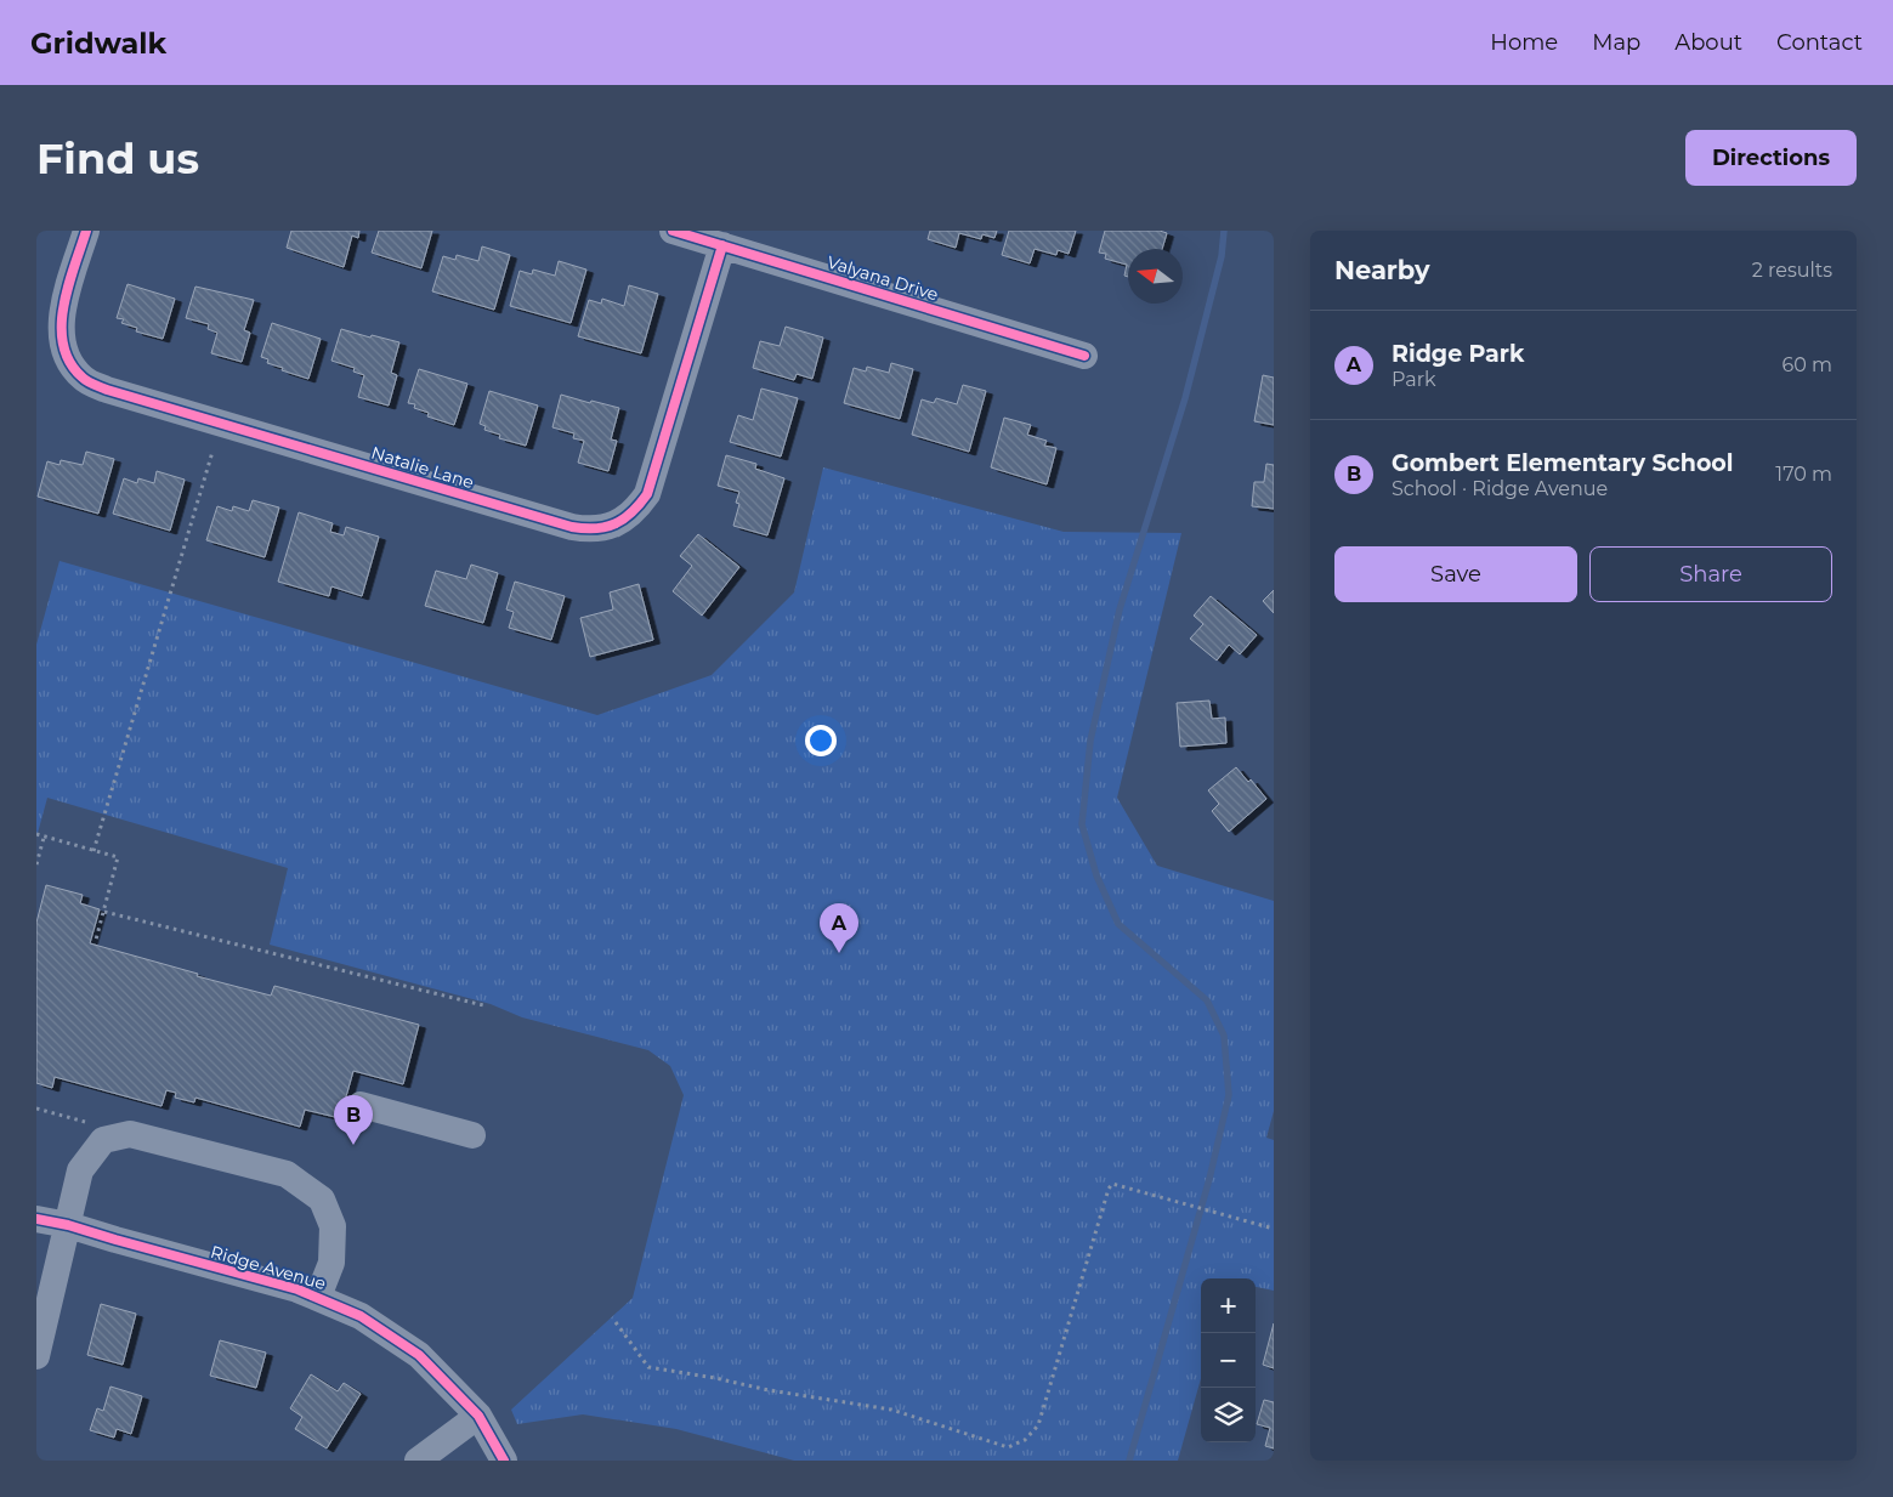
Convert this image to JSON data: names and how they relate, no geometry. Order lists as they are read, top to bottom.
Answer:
{
  "streets": {
    "street": ["Valyana Drive", "Natalie Lane", "Ridge Avenue"]
  },
  "crossings": [
    ["Valyana Drive", "Natalie Lane"]
  ],
  "north": "left",
  "page": {
    "header": "Gridwalk",
    "nav": [
      "Home",
      "Map",
      "About",
      "Contact"
    ],
    "buttons": [
      "Directions",
      ["Save", "Share"]
    ],
    "title": "Find us",
    "heading": ["Nearby", "2 results"],
    "list": [
      {
        "mark": "A",
        "name": "Ridge Park",
        "note": "Park",
        "value": "60 m"
      },
      {
        "mark": "B",
        "name": "Gombert Elementary School",
        "note": "School · Ridge Avenue",
        "value": "170 m"
      }
    ],
    "pins": ["A", "B"],
    "map_buttons": ["+", "−"]
  }
}
